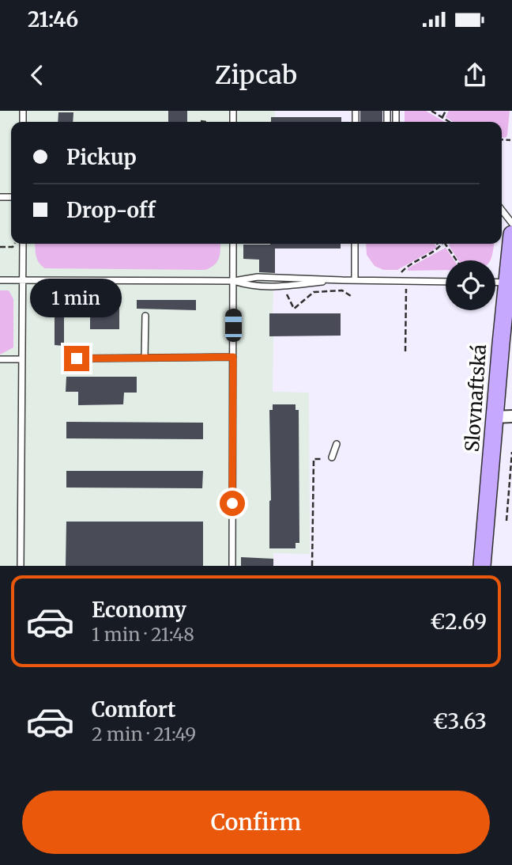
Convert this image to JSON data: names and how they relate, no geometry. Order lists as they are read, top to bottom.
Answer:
{
  "streets": {
    "main road": ["Slovnaftská"]
  },
  "page": {
    "status": "21:46",
    "header": "Zipcab",
    "banner": ["Pickup", "Drop-off"],
    "bubble": "1 min",
    "list": [
      {
        "name": "Economy",
        "note": "1 min · 21:48",
        "value": "€2.69"
      },
      {
        "name": "Comfort",
        "note": "2 min · 21:49",
        "value": "€3.63"
      }
    ],
    "buttons": "Confirm"
  }
}
